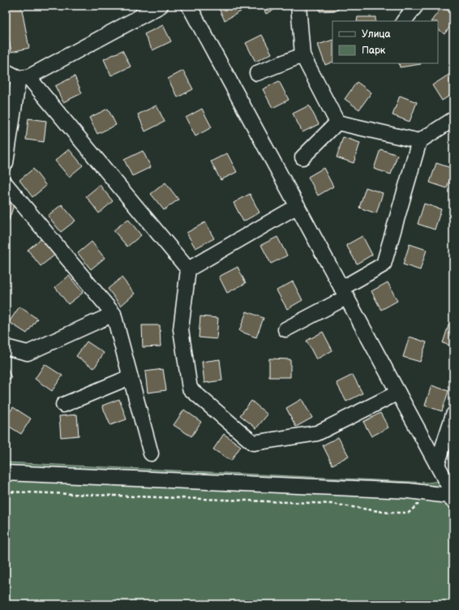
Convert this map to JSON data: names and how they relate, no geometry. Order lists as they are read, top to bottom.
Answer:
{
  "legend": ["Улица", "Парк"]
}
